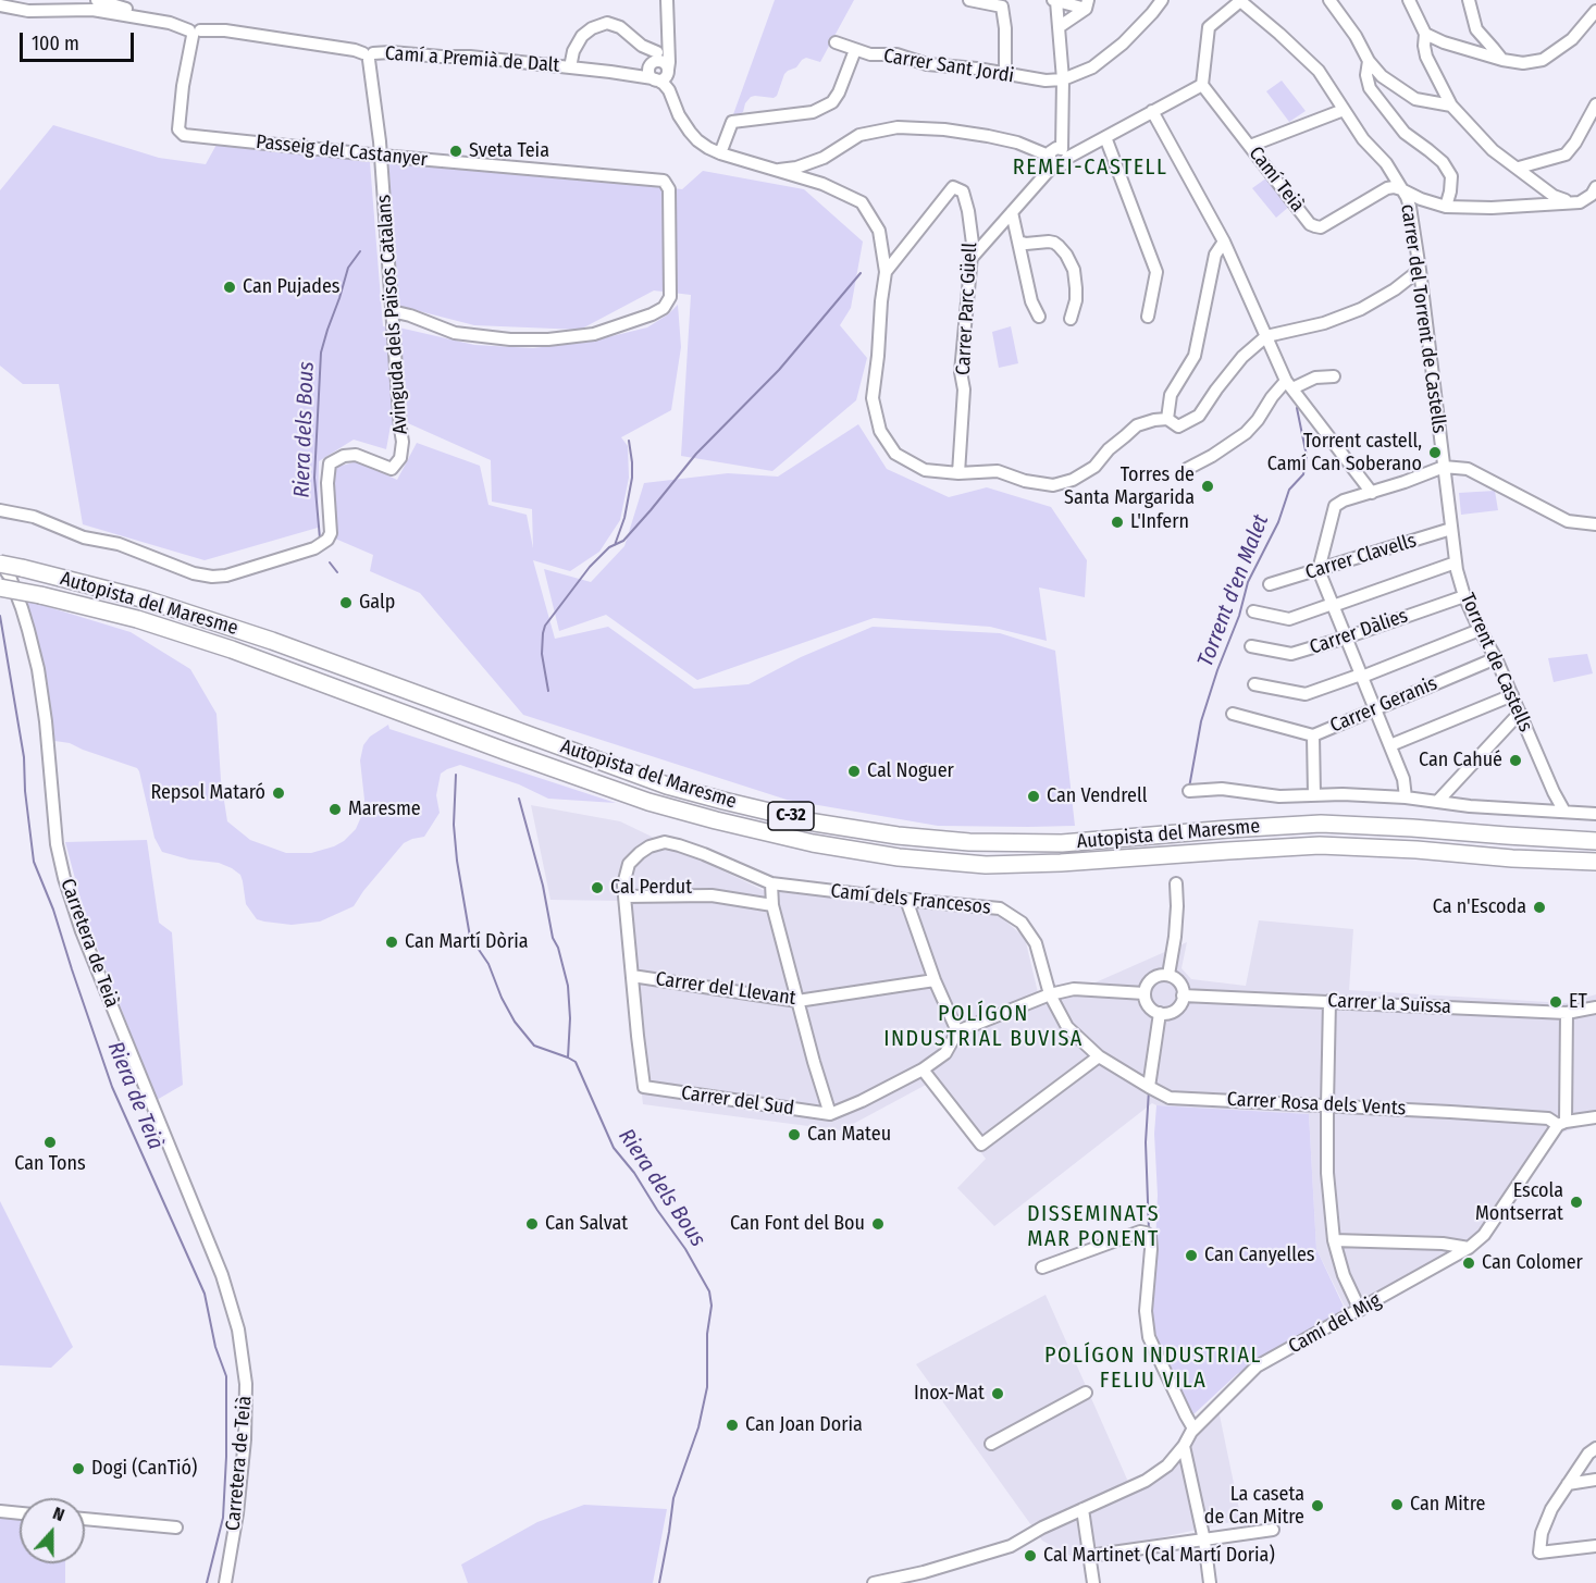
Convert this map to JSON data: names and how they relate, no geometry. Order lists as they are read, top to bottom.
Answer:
{
  "streets": {
    "highway": ["Autopista del Maresme", "C-32"],
    "street": [
      "Camí a Premià de Dalt",
      "Carrer Sant Jordi",
      "Passeig del Castanyer",
      "Camí Teià",
      "Carrer Parc Güell",
      "Avinguda dels Països Catalans",
      "carrer del Torrent de Castells",
      "Carrer Clavells",
      "Carrer Dàlies",
      "Torrent de Castells",
      "Carrer Geranis",
      "Camí dels Francesos",
      "Carretera de Teià",
      "Carrer del Llevant",
      "Carrer la Suïssa",
      "Carrer del Sud",
      "Carrer Rosa dels Vents",
      "Camí del Mig"
    ]
  },
  "crossings": [
    ["Camí a Premià de Dalt", "Passeig del Castanyer"],
    ["Camí a Premià de Dalt", "Avinguda dels Països Catalans"],
    ["Passeig del Castanyer", "Avinguda dels Països Catalans"],
    ["Camí Teià", "carrer del Torrent de Castells"],
    ["carrer del Torrent de Castells", "Torrent de Castells"],
    ["Carrer Clavells", "Torrent de Castells"],
    ["Autopista del Maresme", "Carretera de Teià"],
    ["Carrer Dàlies", "Torrent de Castells"],
    ["Torrent de Castells", "Carrer Geranis"],
    ["Camí dels Francesos", "Carrer Rosa dels Vents"],
    ["Carrer del Llevant", "Carrer del Sud"],
    ["Carrer Rosa dels Vents", "Camí del Mig"]
  ],
  "districts": [
    "REMEI-CASTELL",
    "POLÍGON INDUSTRIAL BUVISA",
    "DISSEMINATS MAR PONENT",
    "POLÍGON INDUSTRIAL FELIU VILA"
  ],
  "water": ["Riera dels Bous", "Torrent d'en Malet", "Riera de Teià"],
  "places": [
    "Sveta Teia",
    "Can Pujades",
    "Torrent castell, Camí Can Soberano",
    "Torres de Santa Margarida",
    "L'Infern",
    "Galp",
    "Can Cahué",
    "Cal Noguer",
    "Repsol Mataró",
    "Can Vendrell",
    "Maresme",
    "Cal Perdut",
    "Ca n'Escoda",
    "Can Martí Dòria",
    "ET",
    "Can Mateu",
    "Can Tons",
    "Escola Montserrat",
    "Can Salvat",
    "Can Font del Bou",
    "Can Canyelles",
    "Can Colomer",
    "Inox-Mat",
    "Can Joan Doria",
    "Dogi (CanTió)",
    "Can Mitre",
    "La caseta de Can Mitre",
    "Cal Martinet (Cal Martí Doria)"
  ],
  "scale_bar": "100 m",
  "north": "top"
}
